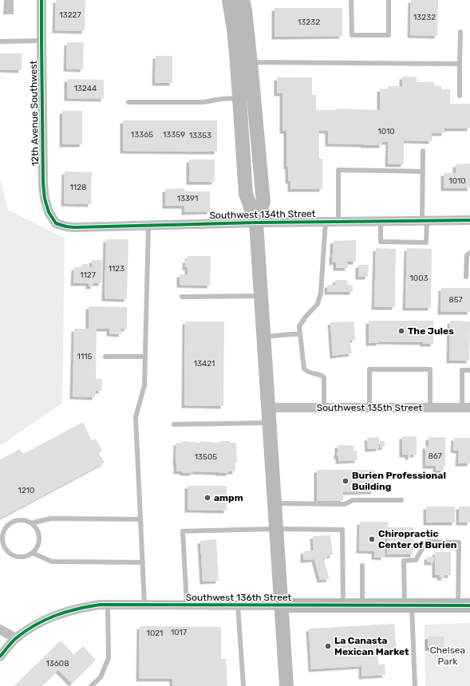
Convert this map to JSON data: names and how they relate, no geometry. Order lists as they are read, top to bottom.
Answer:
{
  "streets": {
    "main road": ["Southwest 136th Street"],
    "street": ["12th Avenue Southwest", "Southwest 134th Street", "Southwest 135th Street"]
  },
  "crossings": [
    ["12th Avenue Southwest", "Southwest 134th Street"]
  ],
  "parks": ["Chelsea Park"],
  "places": [
    "The Jules",
    "Burien Professional Building",
    "ampm",
    "Chiropractic Center of Burien",
    "La Canasta Mexican Market"
  ],
  "house_numbers": [
    "13227",
    "13232",
    "13232",
    "13244",
    "1010",
    "13365",
    "13359",
    "13353",
    "1010",
    "1128",
    "13391",
    "1123",
    "1127",
    "1003",
    "857",
    "1115",
    "13421",
    "867",
    "13505",
    "1210",
    "1017",
    "1021",
    "13608"
  ]
}
